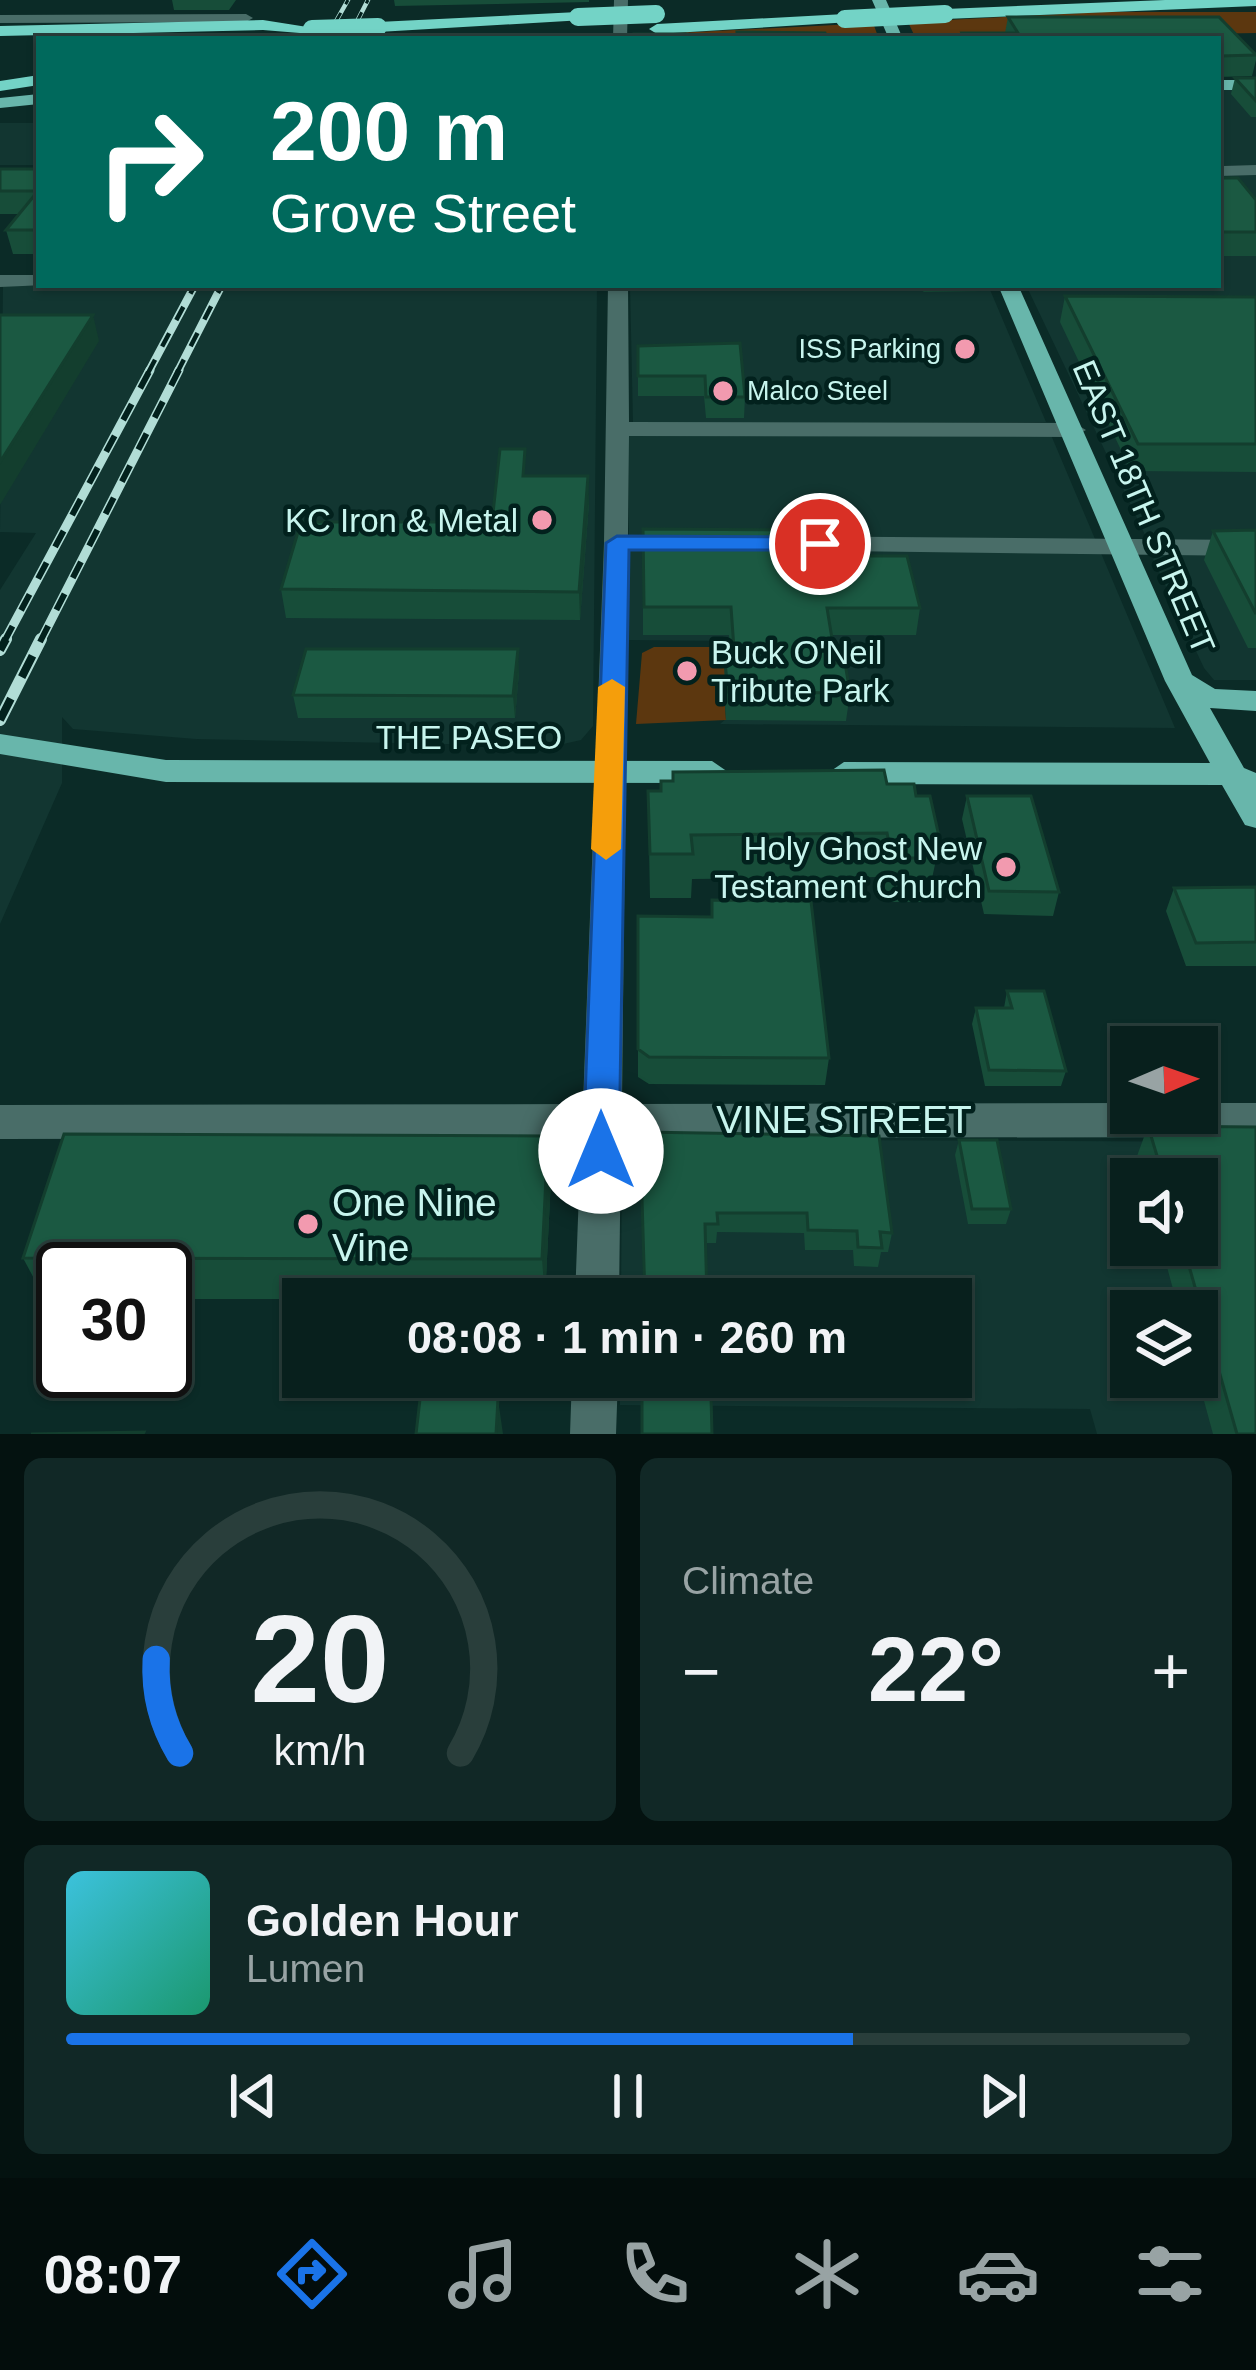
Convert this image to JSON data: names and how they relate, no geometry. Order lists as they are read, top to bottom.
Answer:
{
  "streets": {
    "main road": ["EAST 18TH STREET", "THE PASEO"],
    "street": ["VINE STREET"]
  },
  "places": [
    "ISS Parking",
    "Malco Steel",
    "KC Iron & Metal",
    "Buck O'Neil Tribute Park",
    "Holy Ghost New Testament Church",
    "One Nine Vine"
  ],
  "north": "right",
  "page": {
    "turn": ["200 m", "Grove Street"],
    "limit": "30",
    "trip": "08:08 · 1 min · 260 m",
    "tile": "Climate",
    "heat": ["−", "22°", "+"],
    "song": ["Golden Hour", "Lumen"],
    "tabs": "08:07",
    "gauge": ["20", "km/h"]
  }
}
